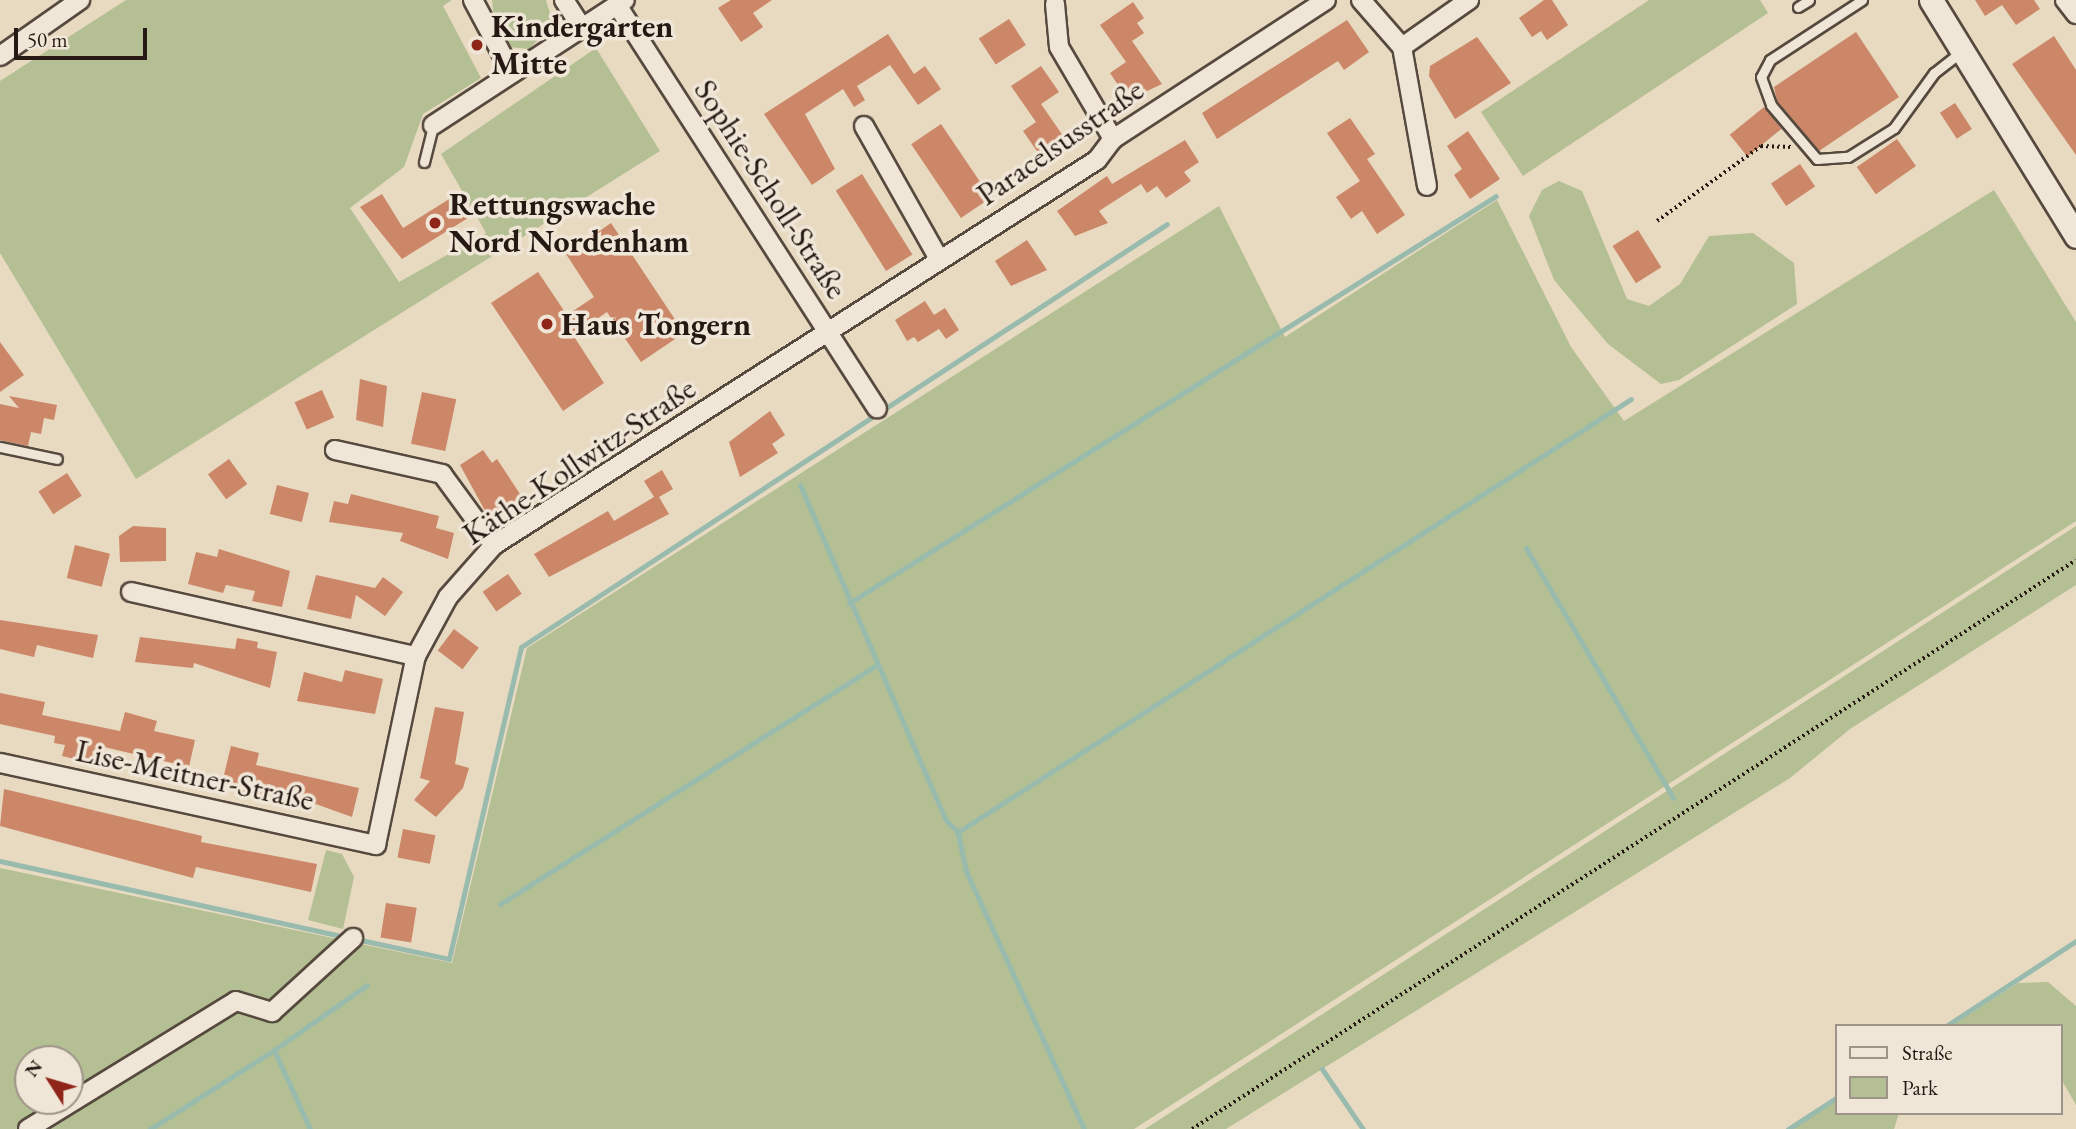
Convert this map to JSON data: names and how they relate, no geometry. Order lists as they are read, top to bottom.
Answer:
{
  "streets": {
    "street": [
      "Paracelsusstraße",
      "Sophie-Scholl-Straße",
      "Käthe-Kollwitz-Straße",
      "Lise-Meitner-Straße"
    ]
  },
  "crossings": [
    ["Paracelsusstraße", "Sophie-Scholl-Straße"],
    ["Paracelsusstraße", "Käthe-Kollwitz-Straße"],
    ["Sophie-Scholl-Straße", "Käthe-Kollwitz-Straße"],
    ["Käthe-Kollwitz-Straße", "Lise-Meitner-Straße"]
  ],
  "places": ["Kindergarten Mitte", "Rettungswache Nord Nordenham", "Haus Tongern"],
  "legend": ["Straße", "Park"],
  "scale_bar": "50 m",
  "north": "top left"
}
